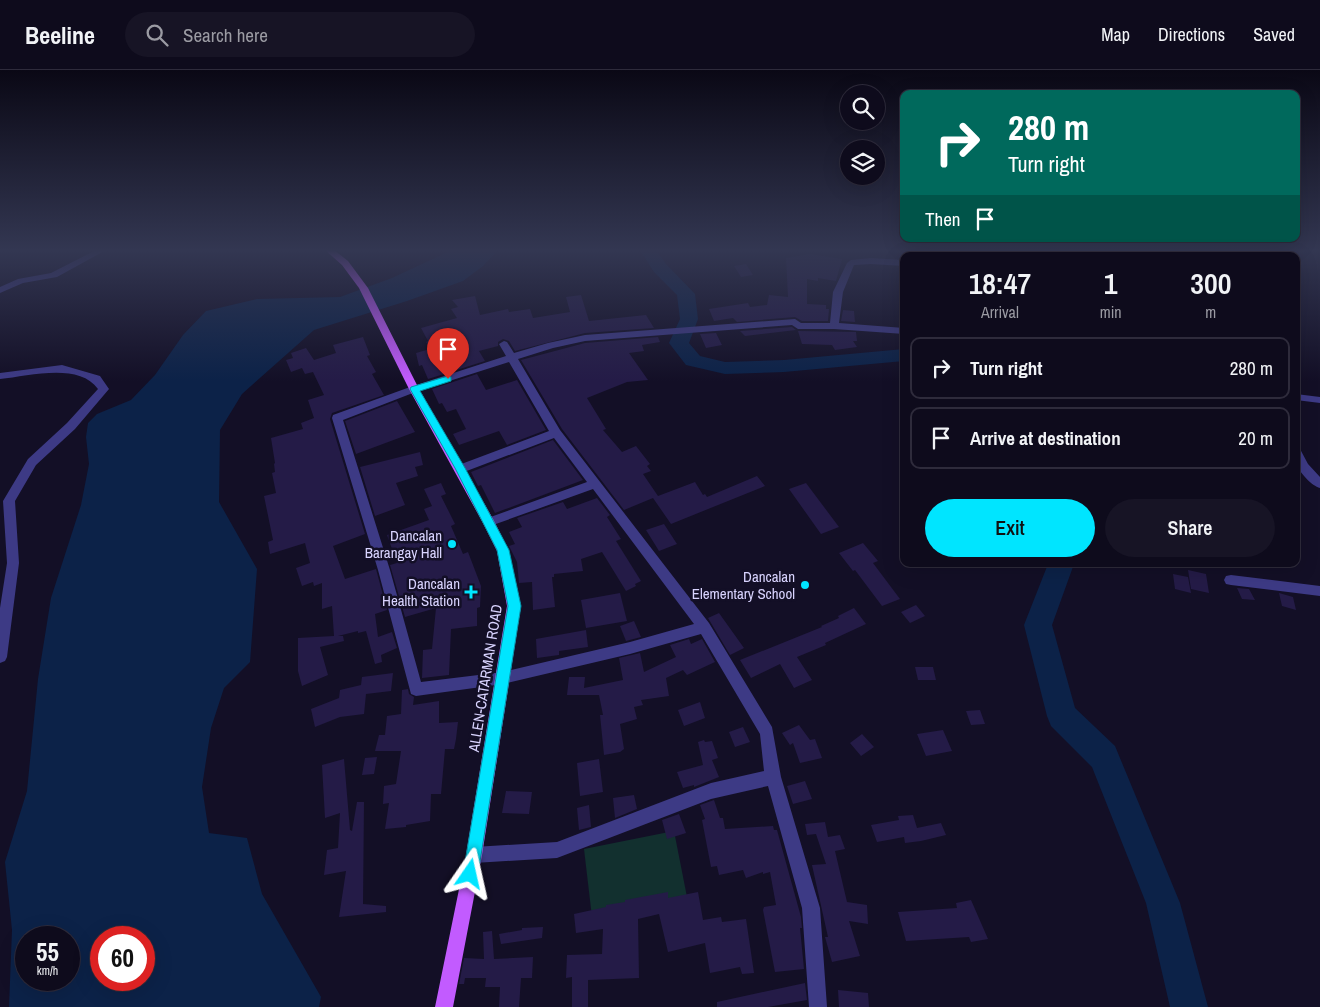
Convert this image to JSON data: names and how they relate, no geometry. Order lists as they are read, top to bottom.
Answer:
{
  "streets": {
    "main road": ["ALLEN-CATARMAN ROAD"]
  },
  "places": {
    "other": ["Dancalan Barangay Hall", "Dancalan Elementary School"],
    "health": ["Dancalan Health Station"]
  },
  "page": {
    "header": "Beeline",
    "search": "Search here",
    "nav": ["Map", "Directions", "Saved"],
    "turn": ["280 m", "Turn right"],
    "then": "Then",
    "eta": [
      "18:47",
      "Arrival",
      "1",
      "min",
      "300",
      "m"
    ],
    "list": [
      {
        "name": "Turn right",
        "value": "280 m"
      },
      {
        "name": "Arrive at destination",
        "value": "20 m"
      }
    ],
    "buttons": ["Exit", "Share"],
    "speed": "55 km/h",
    "limit": "60"
  }
}
